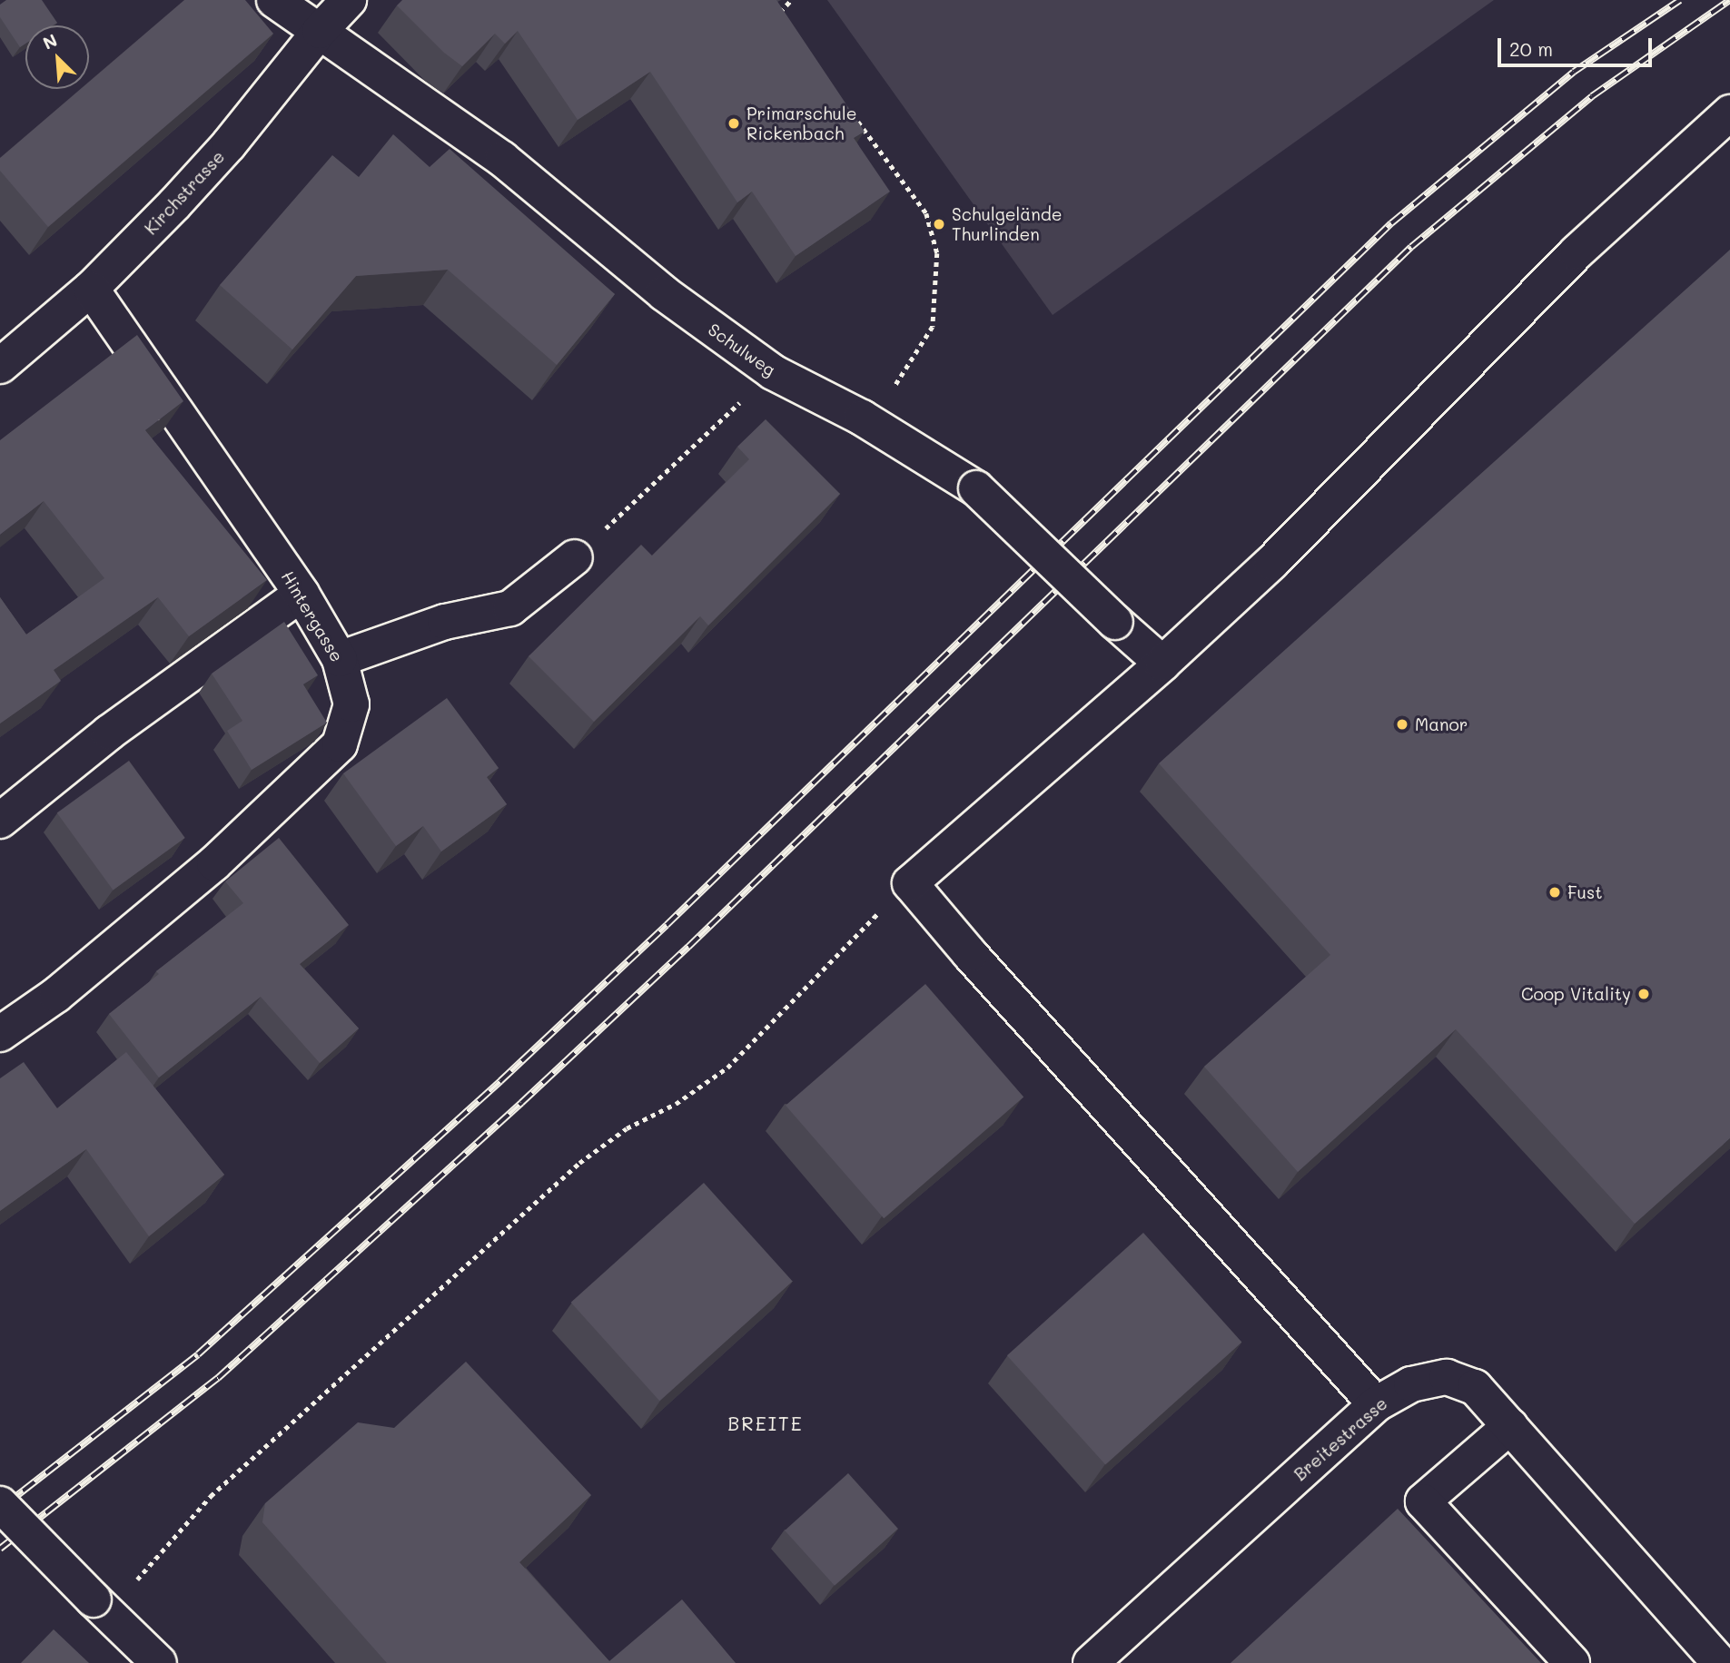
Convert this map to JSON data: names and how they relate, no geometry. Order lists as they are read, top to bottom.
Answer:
{
  "streets": {
    "street": [
      "Kirchstrasse",
      "Schulweg",
      "Hintergasse",
      "Breitestrasse"
    ]
  },
  "crossings": [
    ["Kirchstrasse", "Schulweg"],
    ["Kirchstrasse", "Hintergasse"]
  ],
  "districts": ["BREITE"],
  "places": [
    "Primarschule Rickenbach",
    "Schulgelände Thurlinden",
    "Manor",
    "Fust",
    "Coop Vitality"
  ],
  "scale_bar": "20 m",
  "north": "top left"
}
